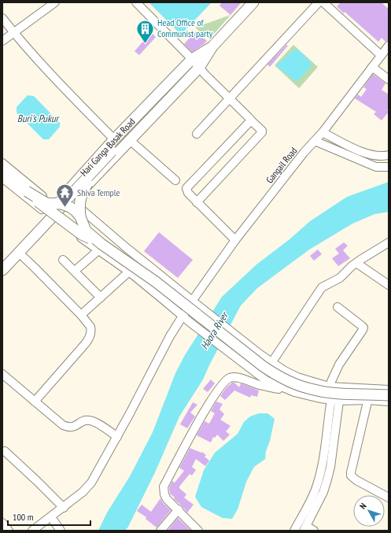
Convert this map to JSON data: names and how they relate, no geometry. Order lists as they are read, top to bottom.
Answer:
{
  "streets": {
    "main road": ["Hari Ganga Basak Road"],
    "street": ["Gangail Road"]
  },
  "water": ["Buri's Pukur", "Haora River"],
  "places": {
    "building": ["Head Office of Communist party"],
    "temple": ["Shiva Temple"]
  },
  "scale_bar": "100 m",
  "north": "top left"
}
